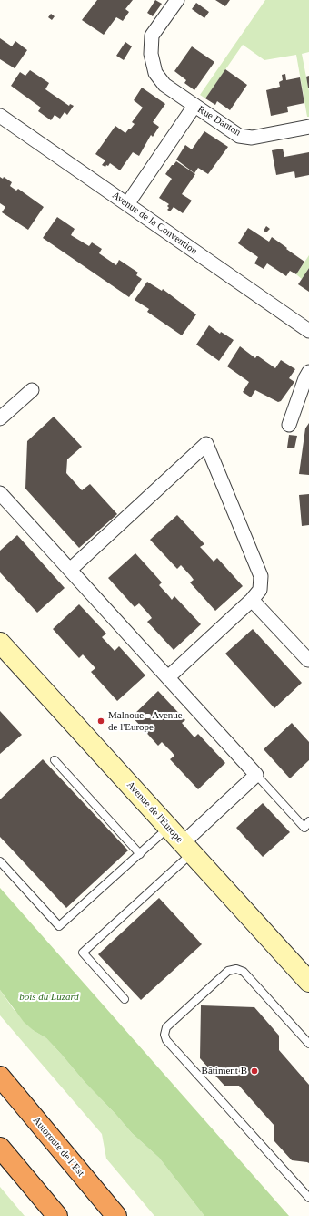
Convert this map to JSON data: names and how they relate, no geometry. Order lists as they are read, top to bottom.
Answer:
{
  "streets": {
    "highway": ["Autoroute de l’Est"],
    "main road": ["Avenue de l'Europe"],
    "street": ["Rue Danton", "Avenue de la Convention"]
  },
  "parks": ["bois du Luzard"],
  "places": ["Malnoue - Avenue de l'Europe", "Bâtiment B"]
}
